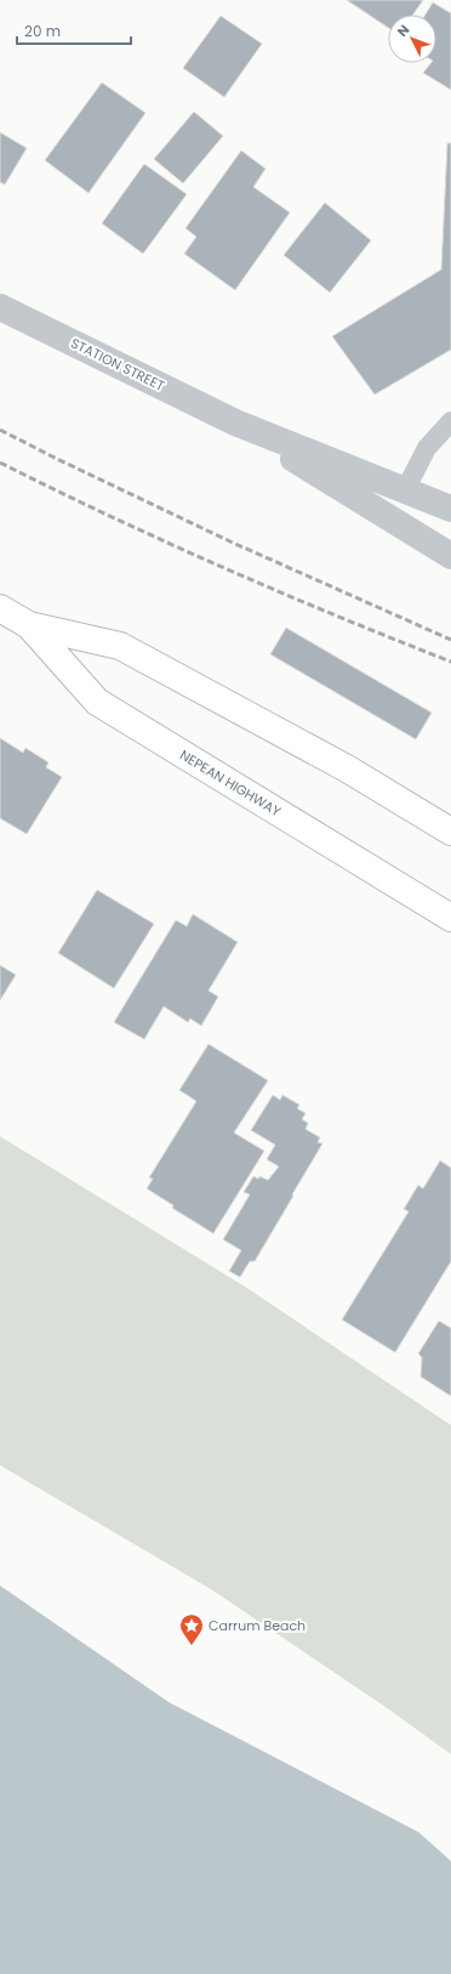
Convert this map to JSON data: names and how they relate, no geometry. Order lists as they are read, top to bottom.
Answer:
{
  "streets": {
    "highway": ["NEPEAN HIGHWAY"],
    "street": ["STATION STREET"]
  },
  "places": {
    "place": ["Carrum Beach"]
  },
  "scale_bar": "20 m",
  "north": "top left"
}
